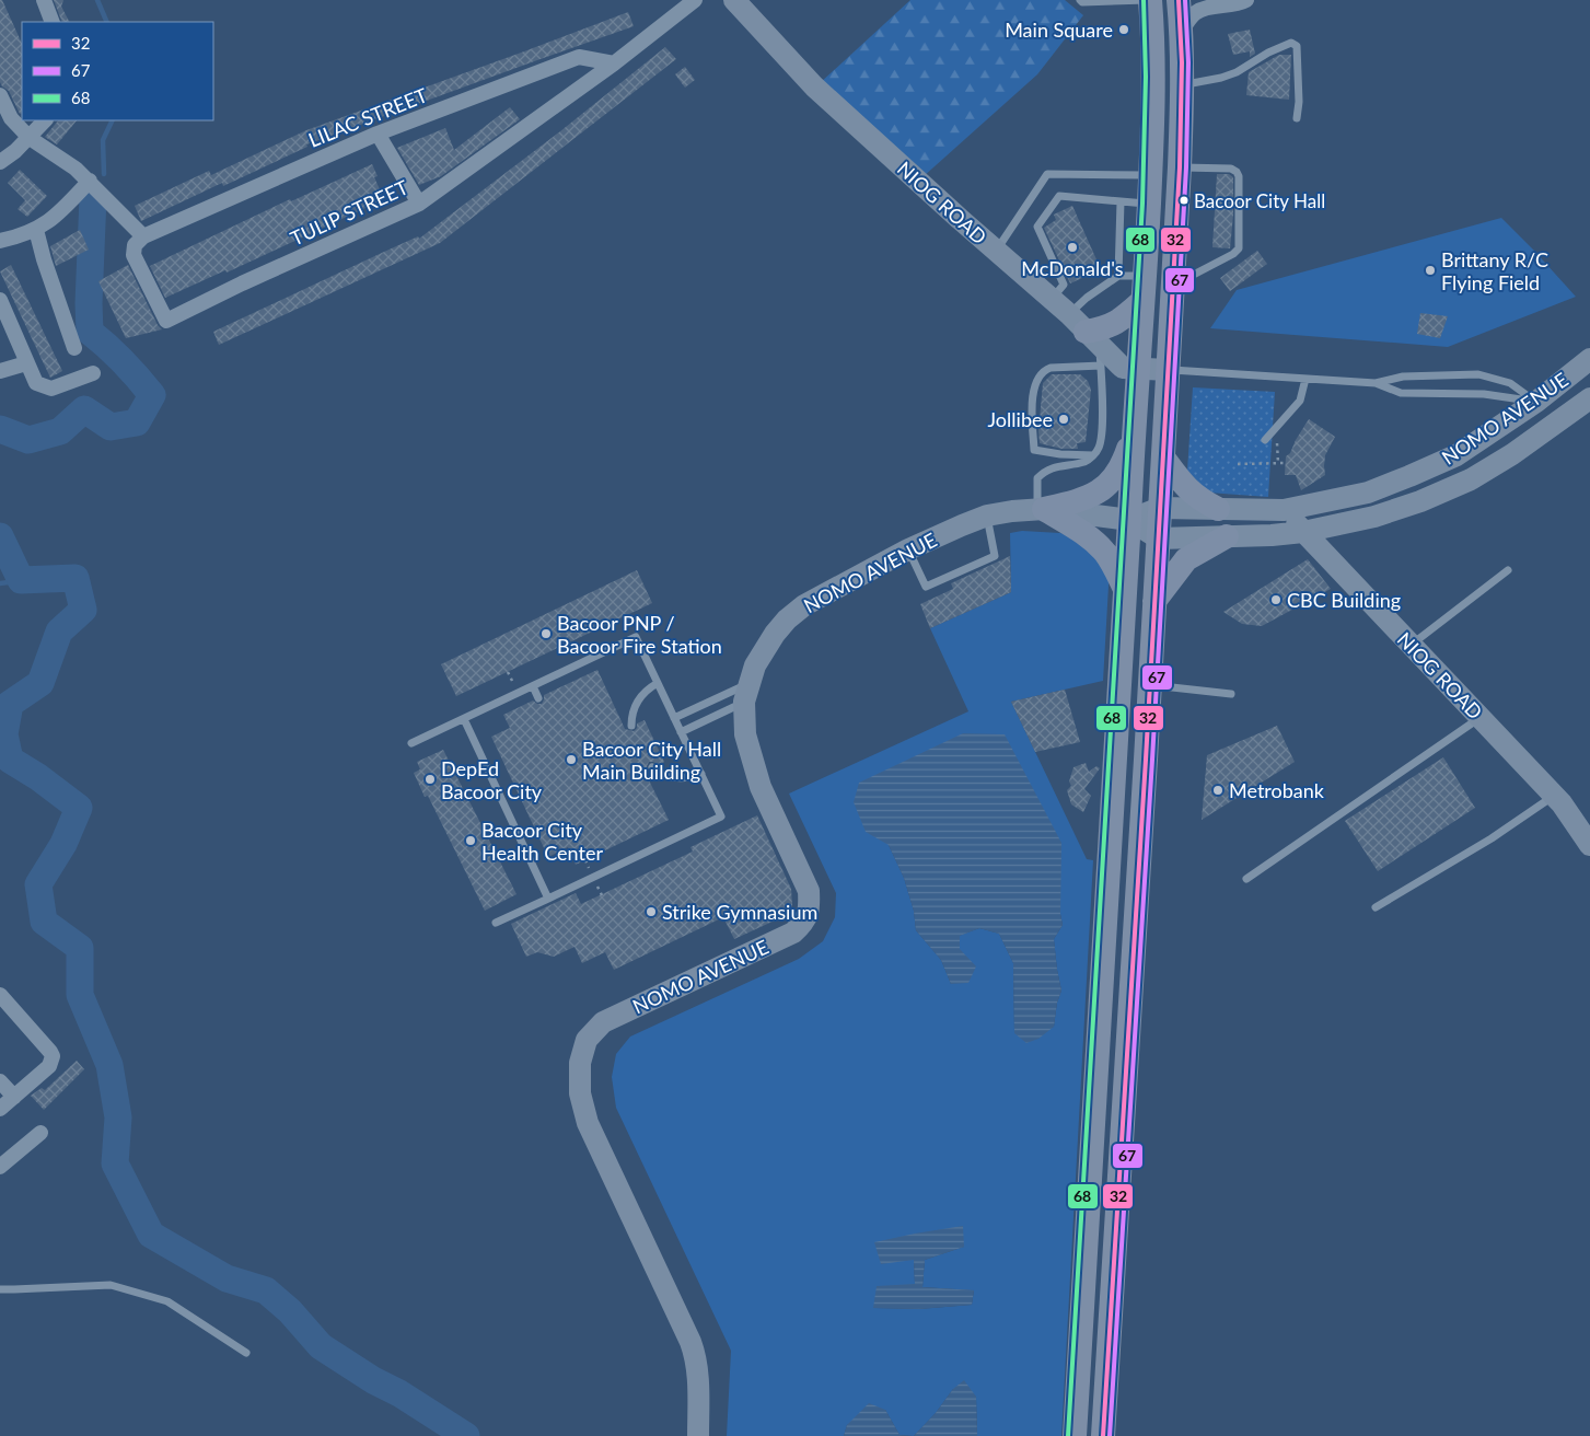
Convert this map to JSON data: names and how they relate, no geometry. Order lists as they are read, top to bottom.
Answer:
{
  "streets": {
    "street": [
      "LILAC STREET",
      "NIOG ROAD",
      "TULIP STREET",
      "NOMO AVENUE"
    ]
  },
  "crossings": [
    ["LILAC STREET", "TULIP STREET"],
    ["NIOG ROAD", "NOMO AVENUE"]
  ],
  "places": [
    "Main Square",
    "Bacoor City Hall",
    "McDonald's",
    "Brittany R/C Flying Field",
    "Jollibee",
    "CBC Building",
    "Bacoor PNP / Bacoor Fire Station",
    "Bacoor City Hall Main Building",
    "DepEd Bacoor City",
    "Metrobank",
    "Bacoor City Health Center",
    "Strike Gymnasium"
  ],
  "lines": ["transit line 32", "transit line 67", "transit line 68"],
  "legend": ["32", "67", "68"]
}
